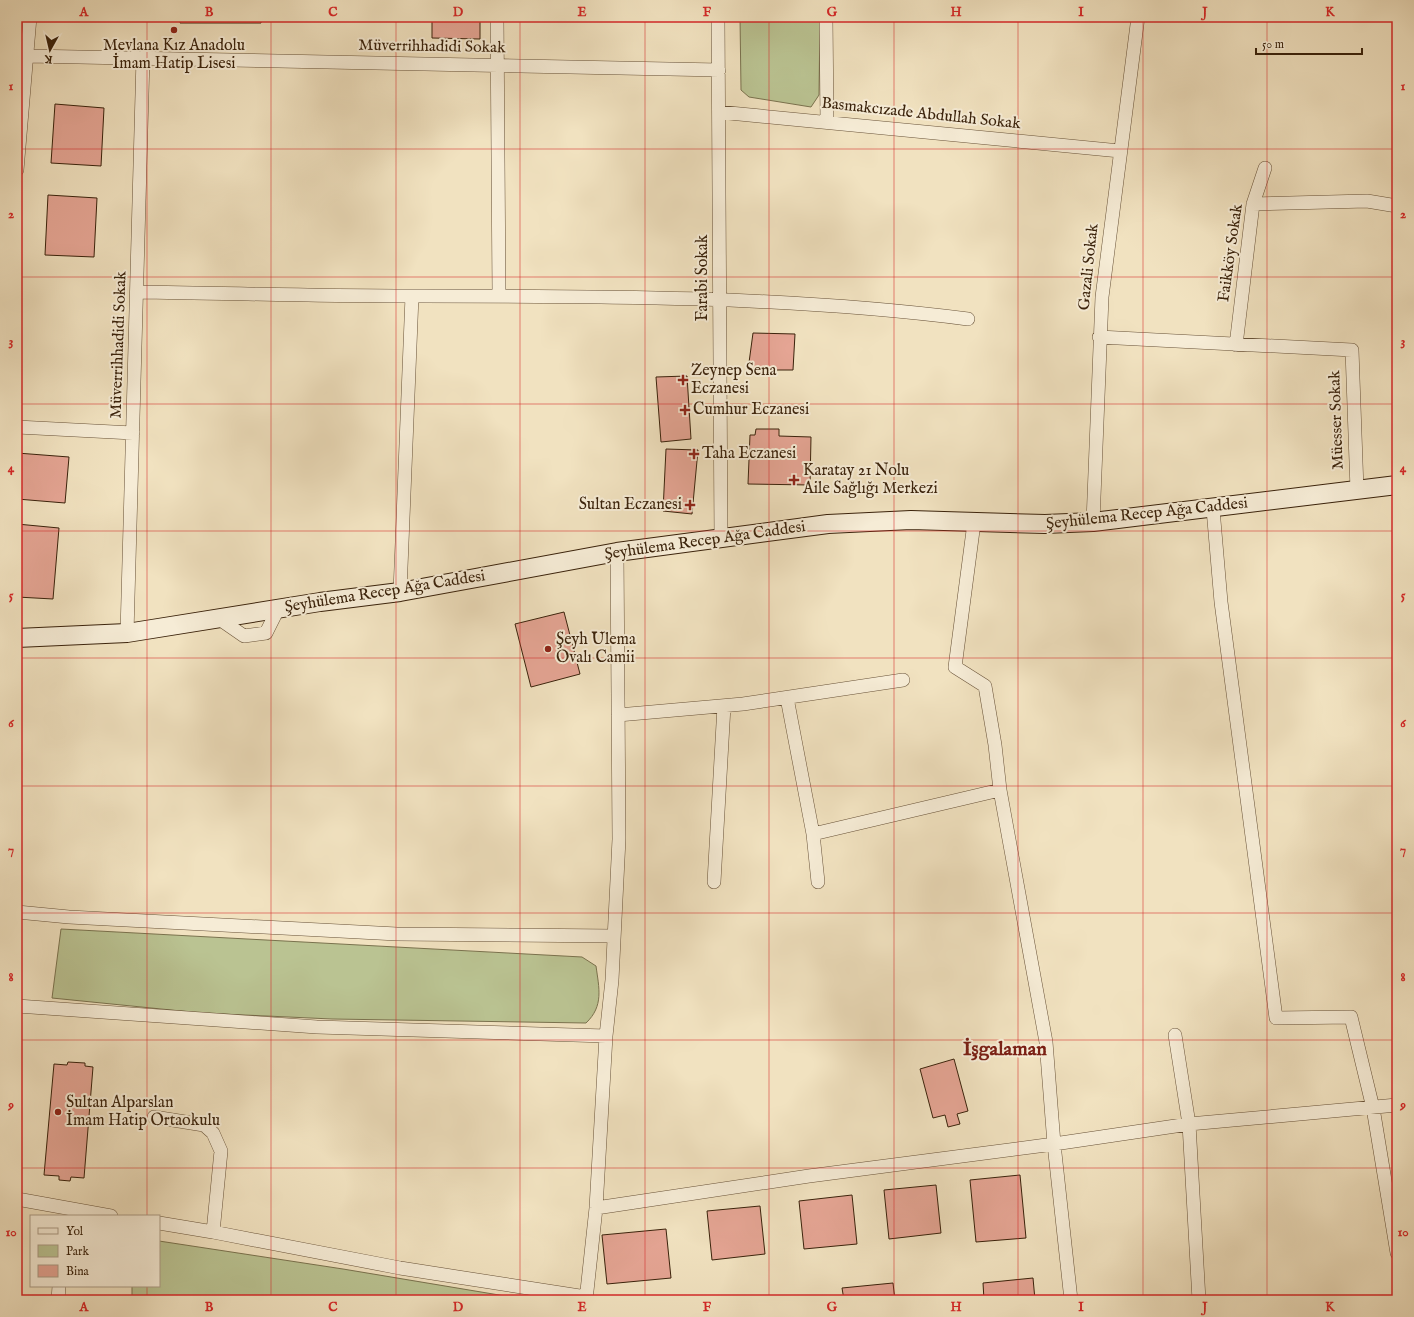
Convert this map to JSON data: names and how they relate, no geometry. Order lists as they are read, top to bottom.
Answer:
{
  "streets": {
    "street": [
      "Müverrihhadidi Sokak",
      "Basmakcızade Abdullah Sokak",
      "Faikköy Sokak",
      "Gazali Sokak",
      "Farabi Sokak",
      "Müesser Sokak",
      "Şeyhülema Recep Ağa Caddesi"
    ]
  },
  "crossings": [
    ["Müverrihhadidi Sokak", "Farabi Sokak"],
    ["Müverrihhadidi Sokak", "Şeyhülema Recep Ağa Caddesi"],
    ["Basmakcızade Abdullah Sokak", "Gazali Sokak"],
    ["Basmakcızade Abdullah Sokak", "Farabi Sokak"],
    ["Faikköy Sokak", "Müesser Sokak"],
    ["Gazali Sokak", "Şeyhülema Recep Ağa Caddesi"],
    ["Farabi Sokak", "Şeyhülema Recep Ağa Caddesi"],
    ["Müesser Sokak", "Şeyhülema Recep Ağa Caddesi"]
  ],
  "districts": ["İşgalaman"],
  "places": {
    "other": ["Mevlana Kız Anadolu İmam Hatip Lisesi", "Şeyh Ulema Ovalı Camii", "Sultan Alparslan İmam Hatip Ortaokulu"],
    "health": [
      "Zeynep Sena Eczanesi",
      "Cumhur Eczanesi",
      "Taha Eczanesi",
      "Karatay 21 Nolu Aile Sağlığı Merkezi",
      "Sultan Eczanesi"
    ]
  },
  "legend": ["Yol", "Park", "Bina"],
  "scale_bar": "50 m",
  "north": "bottom",
  "grid": {
    "columns": [
      "A",
      "B",
      "C",
      "D",
      "E",
      "F",
      "G",
      "H",
      "I",
      "J",
      "K"
    ],
    "rows": [
      "1",
      "2",
      "3",
      "4",
      "5",
      "6",
      "7",
      "8",
      "9",
      "10"
    ]
  }
}
